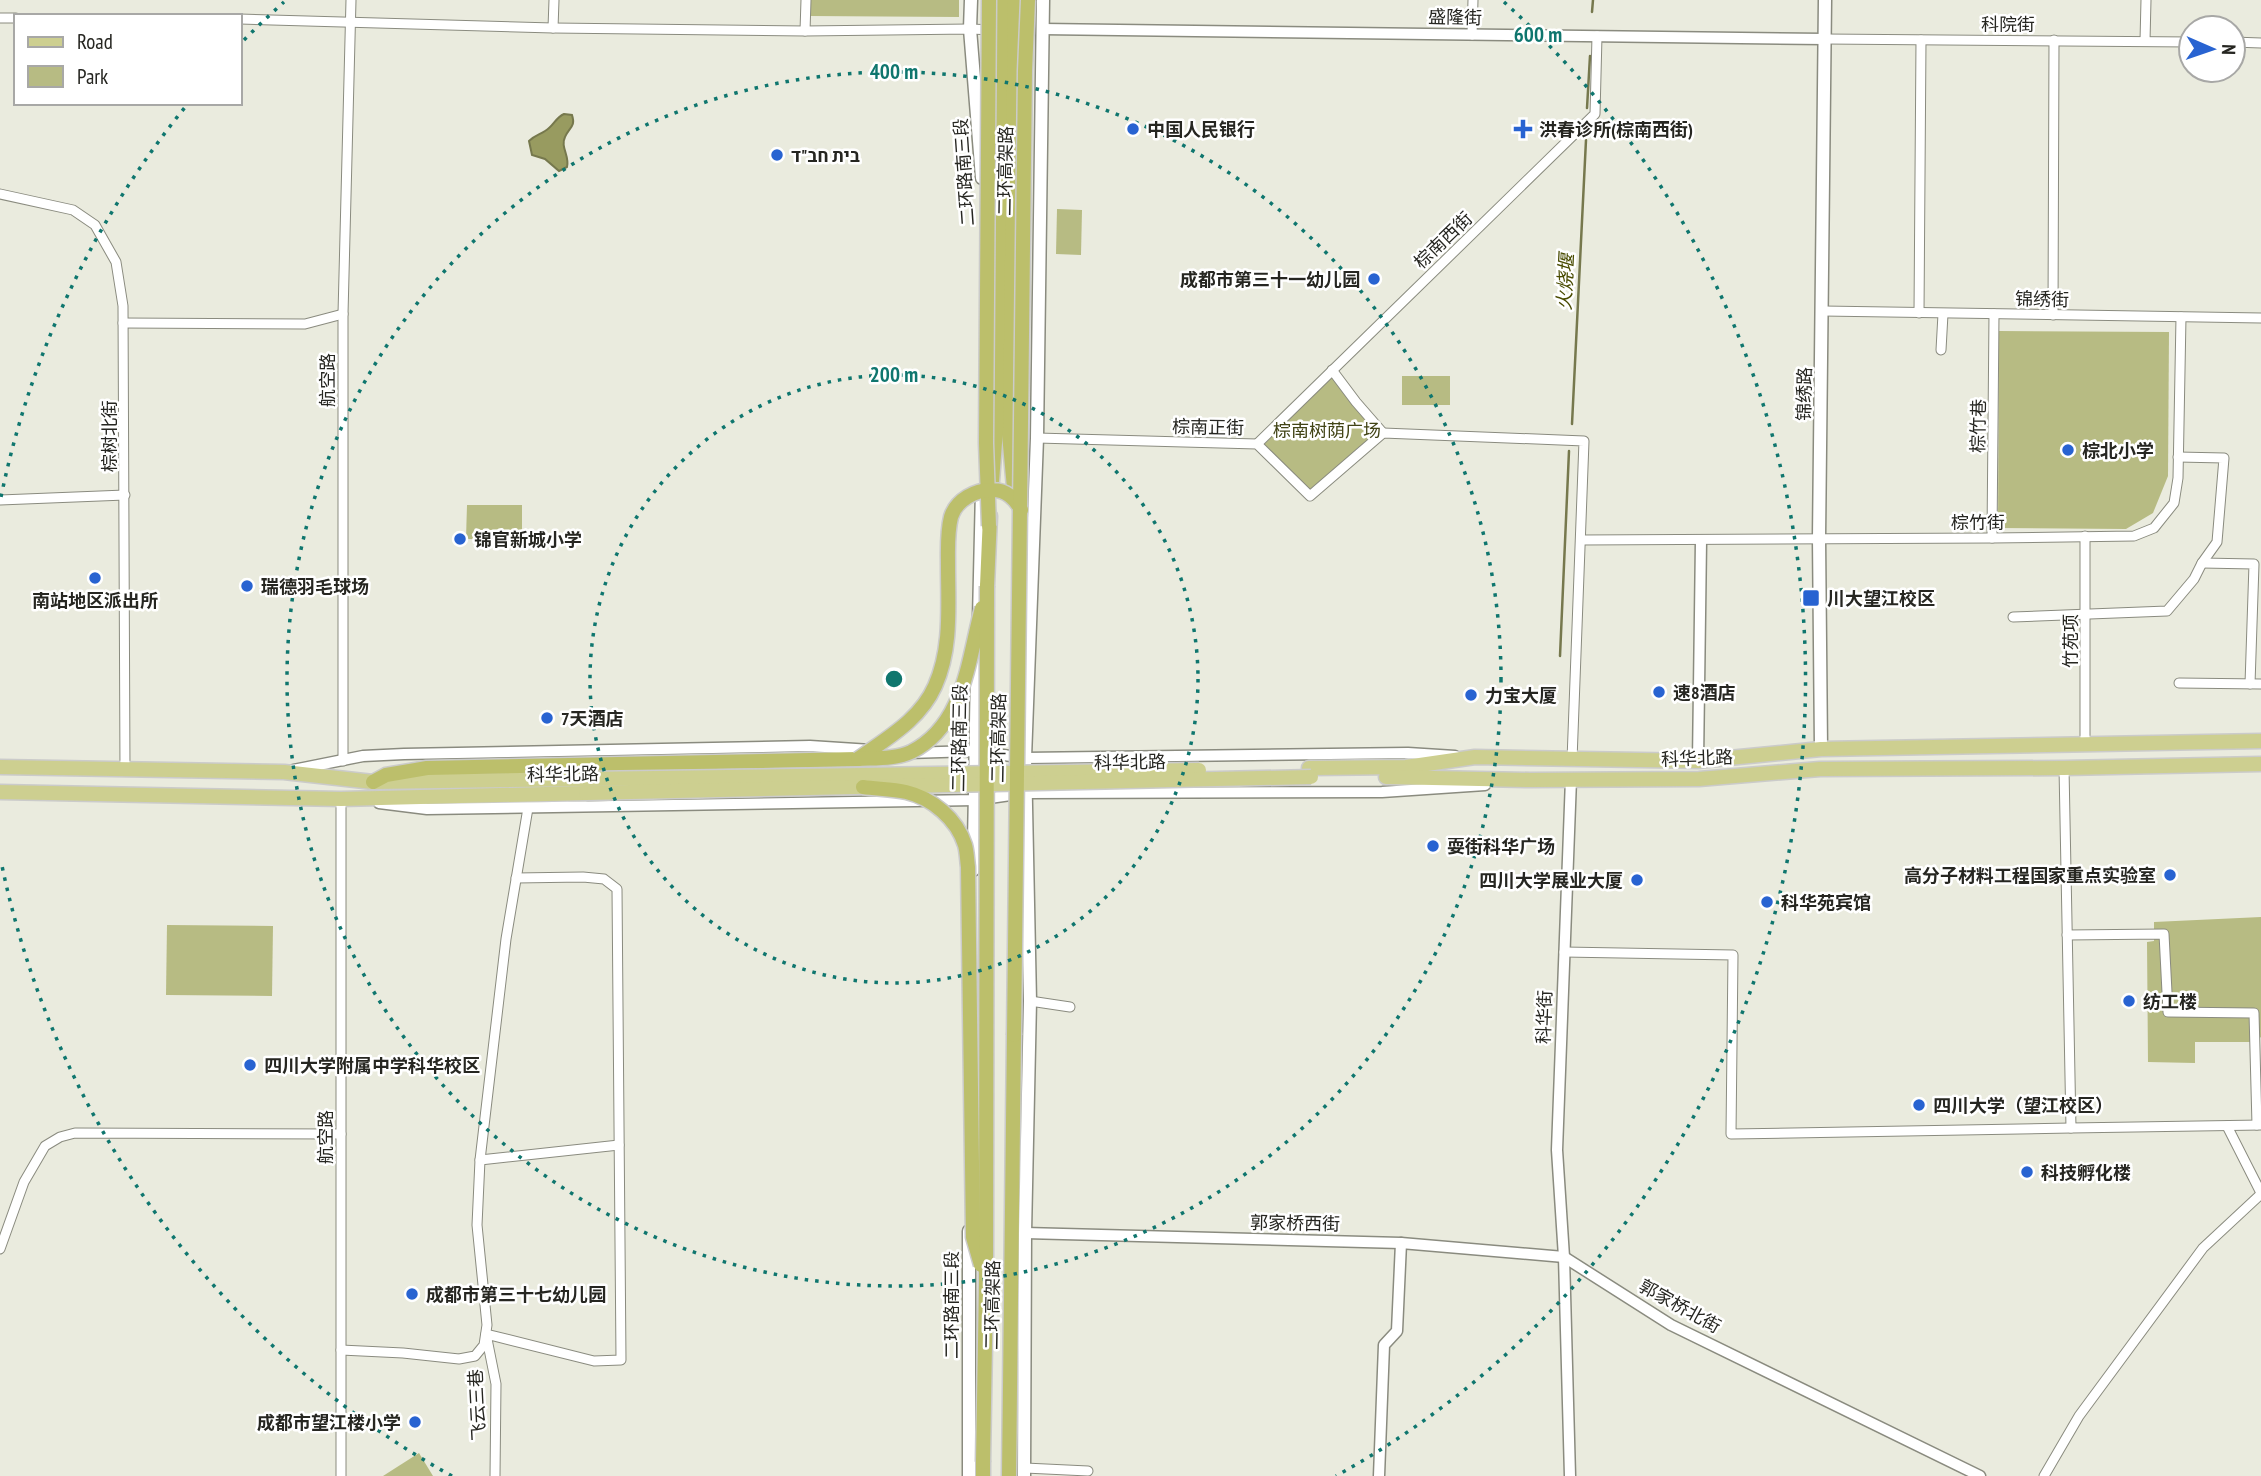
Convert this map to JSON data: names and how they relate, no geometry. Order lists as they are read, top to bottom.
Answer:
{
  "streets": {
    "highway": ["二环高架路"],
    "main road": ["二环路南三段", "锦绣路", "科华北路"],
    "street": [
      "盛隆街",
      "科院街",
      "棕南西街",
      "锦绣街",
      "航空路",
      "棕竹巷",
      "棕南正街",
      "棕树北街",
      "棕竹街",
      "竹苑项",
      "科华街",
      "郭家桥西街",
      "郭家桥北街",
      "飞云三巷"
    ]
  },
  "crossings": [
    ["盛隆街", "科院街"],
    ["盛隆街", "棕南西街"],
    ["盛隆街", "锦绣路"],
    ["科院街", "锦绣路"],
    ["棕南西街", "棕南正街"],
    ["锦绣街", "锦绣路"],
    ["锦绣街", "棕竹巷"],
    ["锦绣街", "棕竹街"],
    ["航空路", "科华北路"],
    ["锦绣路", "棕竹街"],
    ["锦绣路", "科华北路"],
    ["棕竹巷", "棕竹街"],
    ["棕树北街", "科华北路"],
    ["棕竹街", "竹苑项"],
    ["竹苑项", "科华北路"],
    ["科华北路", "科华街"],
    ["科华街", "郭家桥西街"],
    ["科华街", "郭家桥北街"],
    ["郭家桥西街", "郭家桥北街"]
  ],
  "water": ["火烧堰"],
  "parks": ["棕南树荫广场"],
  "places": {
    "other": [
      "中国人民银行",
      "בית חב\"ד",
      "成都市第三十一幼儿园",
      "棕北小学",
      "锦官新城小学",
      "南站地区派出所",
      "瑞德羽毛球场",
      "速8酒店",
      "力宝大厦",
      "7天酒店",
      "耍街科华广场",
      "高分子材料工程国家重点实验室",
      "四川大学展业大厦",
      "科华苑宾馆",
      "纺工楼",
      "四川大学附属中学科华校区",
      "四川大学（望江校区）",
      "科技孵化楼",
      "成都市第三十七幼儿园",
      "成都市望江楼小学"
    ],
    "health": ["洪春诊所(棕南西街)"],
    "transit": ["川大望江校区"]
  },
  "legend": ["Road", "Park"],
  "north": "right",
  "rings": ["600 m", "400 m", "200 m"]
}
